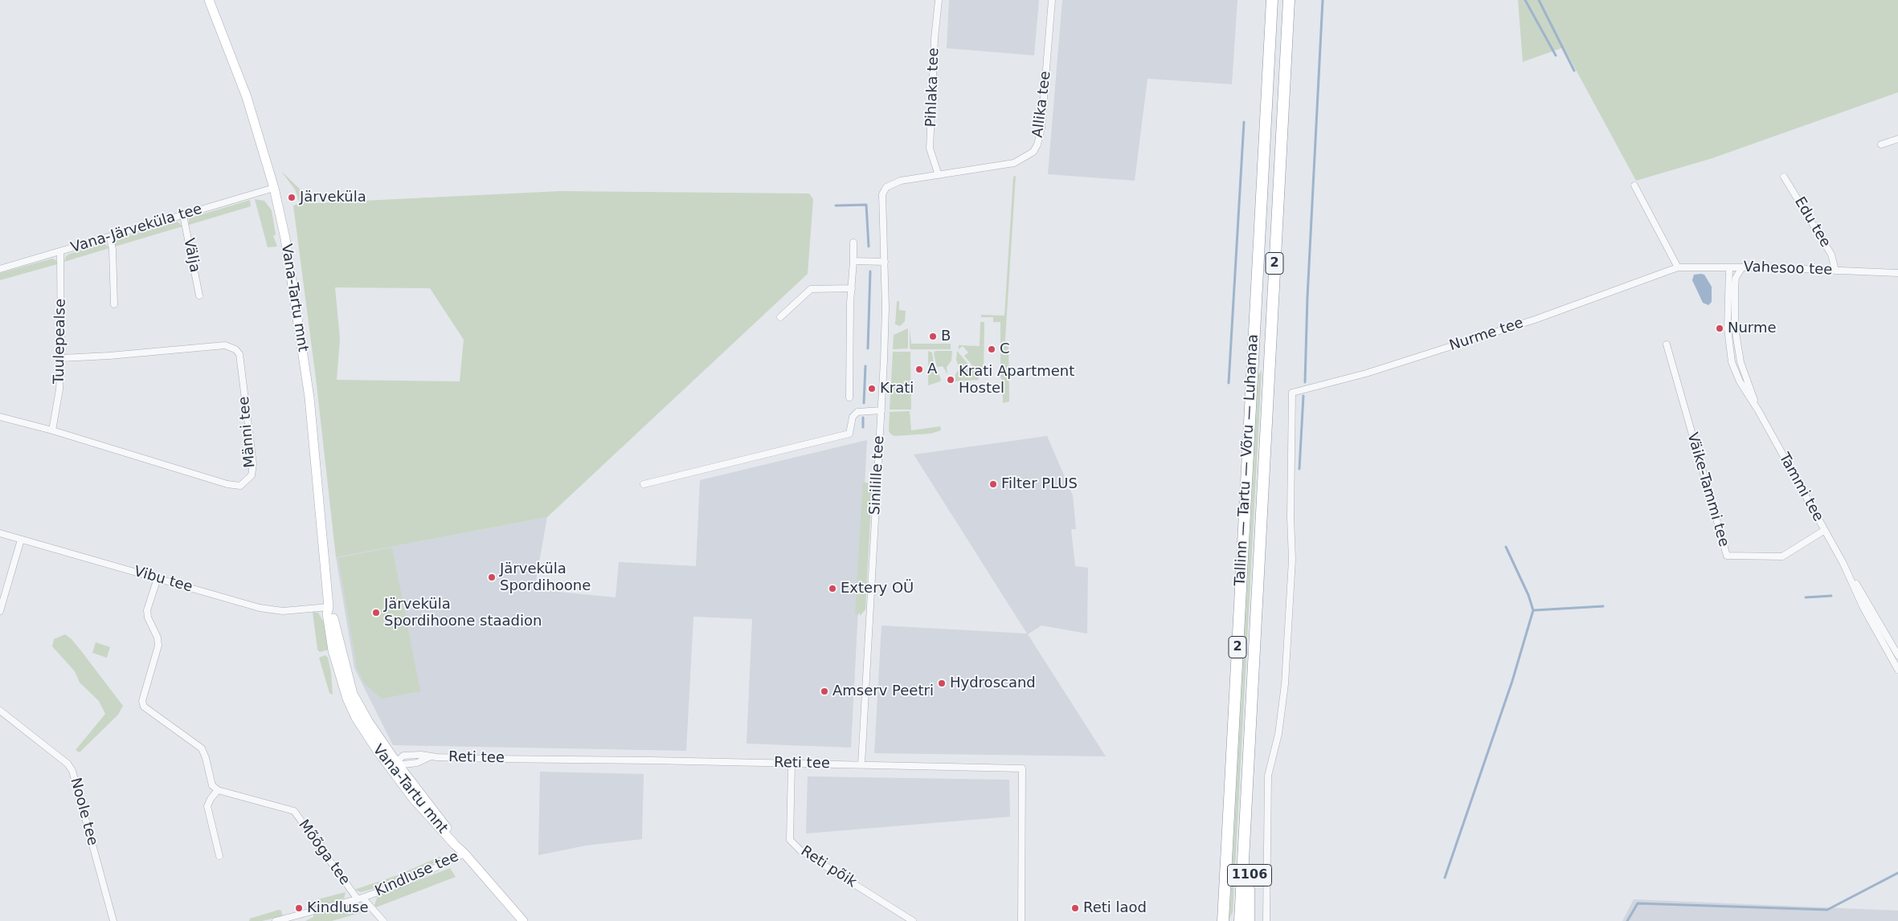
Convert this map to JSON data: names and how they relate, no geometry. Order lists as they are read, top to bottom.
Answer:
{
  "streets": {
    "highway": ["2", "Tallinn — Tartu — Võru — Luhamaa", "1106"],
    "street": [
      "Pihlaka tee",
      "Allika tee",
      "Edu tee",
      "Vana-Järveküla tee",
      "Välja",
      "Vahesoo tee",
      "Vana-Tartu mnt",
      "Nurme tee",
      "Tuulepealse",
      "Männi tee",
      "Sinilille tee",
      "Tammi tee",
      "Väike-Tammi tee",
      "Vibu tee",
      "Reti tee",
      "Noole tee",
      "Mõõga tee",
      "Reti põik",
      "Kindluse tee"
    ]
  },
  "crossings": [
    ["Pihlaka tee", "Allika tee"],
    ["Allika tee", "Sinilille tee"],
    ["Edu tee", "Vahesoo tee"],
    ["Vana-Järveküla tee", "Välja"],
    ["Vana-Järveküla tee", "Vana-Tartu mnt"],
    ["Vana-Järveküla tee", "Tuulepealse"],
    ["Vahesoo tee", "Nurme tee"],
    ["Vahesoo tee", "Tammi tee"],
    ["Vana-Tartu mnt", "Vibu tee"],
    ["Vana-Tartu mnt", "Reti tee"],
    ["Vana-Tartu mnt", "Kindluse tee"],
    ["Tuulepealse", "Männi tee"],
    ["Tallinn — Tartu — Võru — Luhamaa", "1106"],
    ["Sinilille tee", "Reti tee"],
    ["Tammi tee", "Väike-Tammi tee"],
    ["Reti tee", "Reti põik"],
    ["Mõõga tee", "Kindluse tee"]
  ],
  "places": [
    "Järveküla",
    "Nurme",
    "B",
    "C",
    "A",
    "Krati Apartment Hostel",
    "Krati",
    "Filter PLUS",
    "Järveküla Spordihoone",
    "Extery OÜ",
    "Järveküla Spordihoone staadion",
    "Hydroscand",
    "Amserv Peetri",
    "Kindluse",
    "Reti laod"
  ]
}
